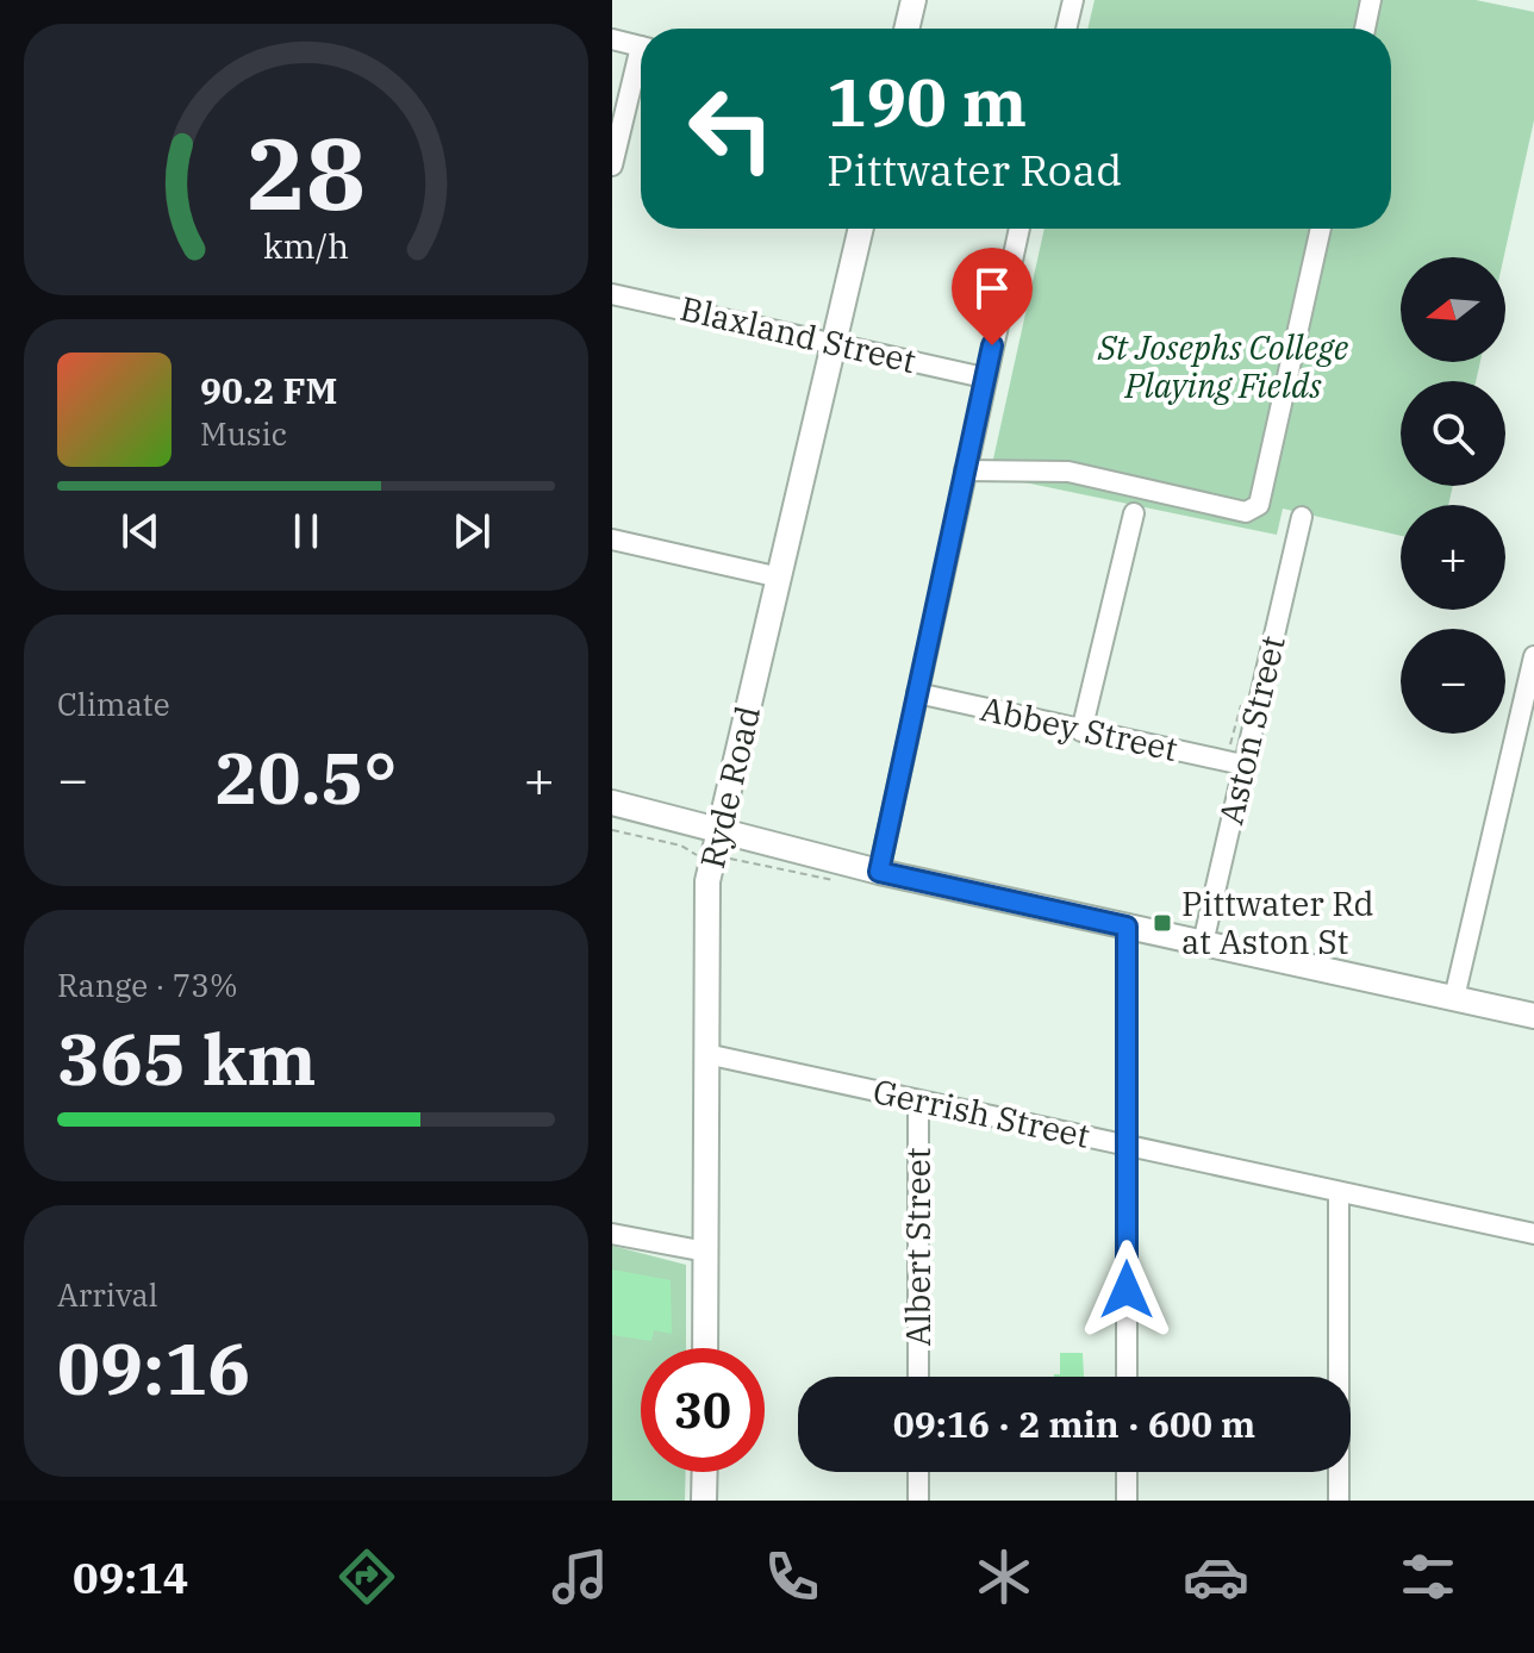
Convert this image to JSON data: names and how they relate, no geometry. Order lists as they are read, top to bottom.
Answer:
{
  "streets": {
    "main road": ["Ryde Road"],
    "street": [
      "Blaxland Street",
      "Abbey Street",
      "Aston Street",
      "Gerrish Street",
      "Albert Street"
    ]
  },
  "crossings": [
    ["Blaxland Street", "Ryde Road"],
    ["Abbey Street", "Aston Street"],
    ["Ryde Road", "Gerrish Street"],
    ["Gerrish Street", "Albert Street"]
  ],
  "parks": ["St Josephs College Playing Fields"],
  "places": {
    "transit": ["Pittwater Rd at Aston St"]
  },
  "north": "left",
  "page": {
    "turn": ["190 m", "Pittwater Road"],
    "map_buttons": ["+", "−"],
    "song": ["90.2 FM", "Music"],
    "tile": [
      "Climate",
      ["Range · 73%", "365 km"],
      ["Arrival", "09:16"]
    ],
    "heat": ["−", "20.5°", "+"],
    "limit": "30",
    "trip": "09:16 · 2 min · 600 m",
    "tabs": "09:14",
    "gauge": ["28", "km/h"]
  }
}
